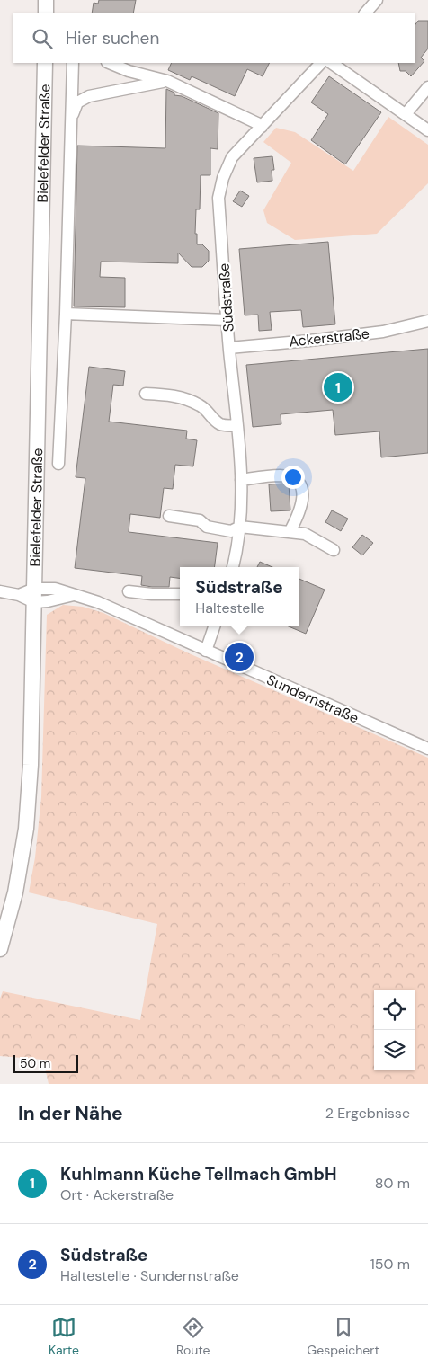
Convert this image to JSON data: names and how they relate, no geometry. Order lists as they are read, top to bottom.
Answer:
{
  "streets": {
    "main road": ["Bielefelder Straße"],
    "street": ["Südstraße", "Ackerstraße", "Sundernstraße"]
  },
  "crossings": [
    ["Bielefelder Straße", "Sundernstraße"],
    ["Südstraße", "Ackerstraße"]
  ],
  "scale_bar": "50 m",
  "page": {
    "search": "Hier suchen",
    "pins": ["1", "2"],
    "popup": ["Südstraße", "Haltestelle"],
    "scale": "50 m",
    "heading": ["In der Nähe", "2 Ergebnisse"],
    "list": [
      {
        "mark": "1",
        "name": "Kuhlmann Küche Tellmach GmbH",
        "note": "Ort · Ackerstraße",
        "value": "80 m"
      },
      {
        "mark": "2",
        "name": "Südstraße",
        "note": "Haltestelle · Sundernstraße",
        "value": "150 m"
      }
    ],
    "nav": ["Karte", "Route", "Gespeichert"]
  }
}
